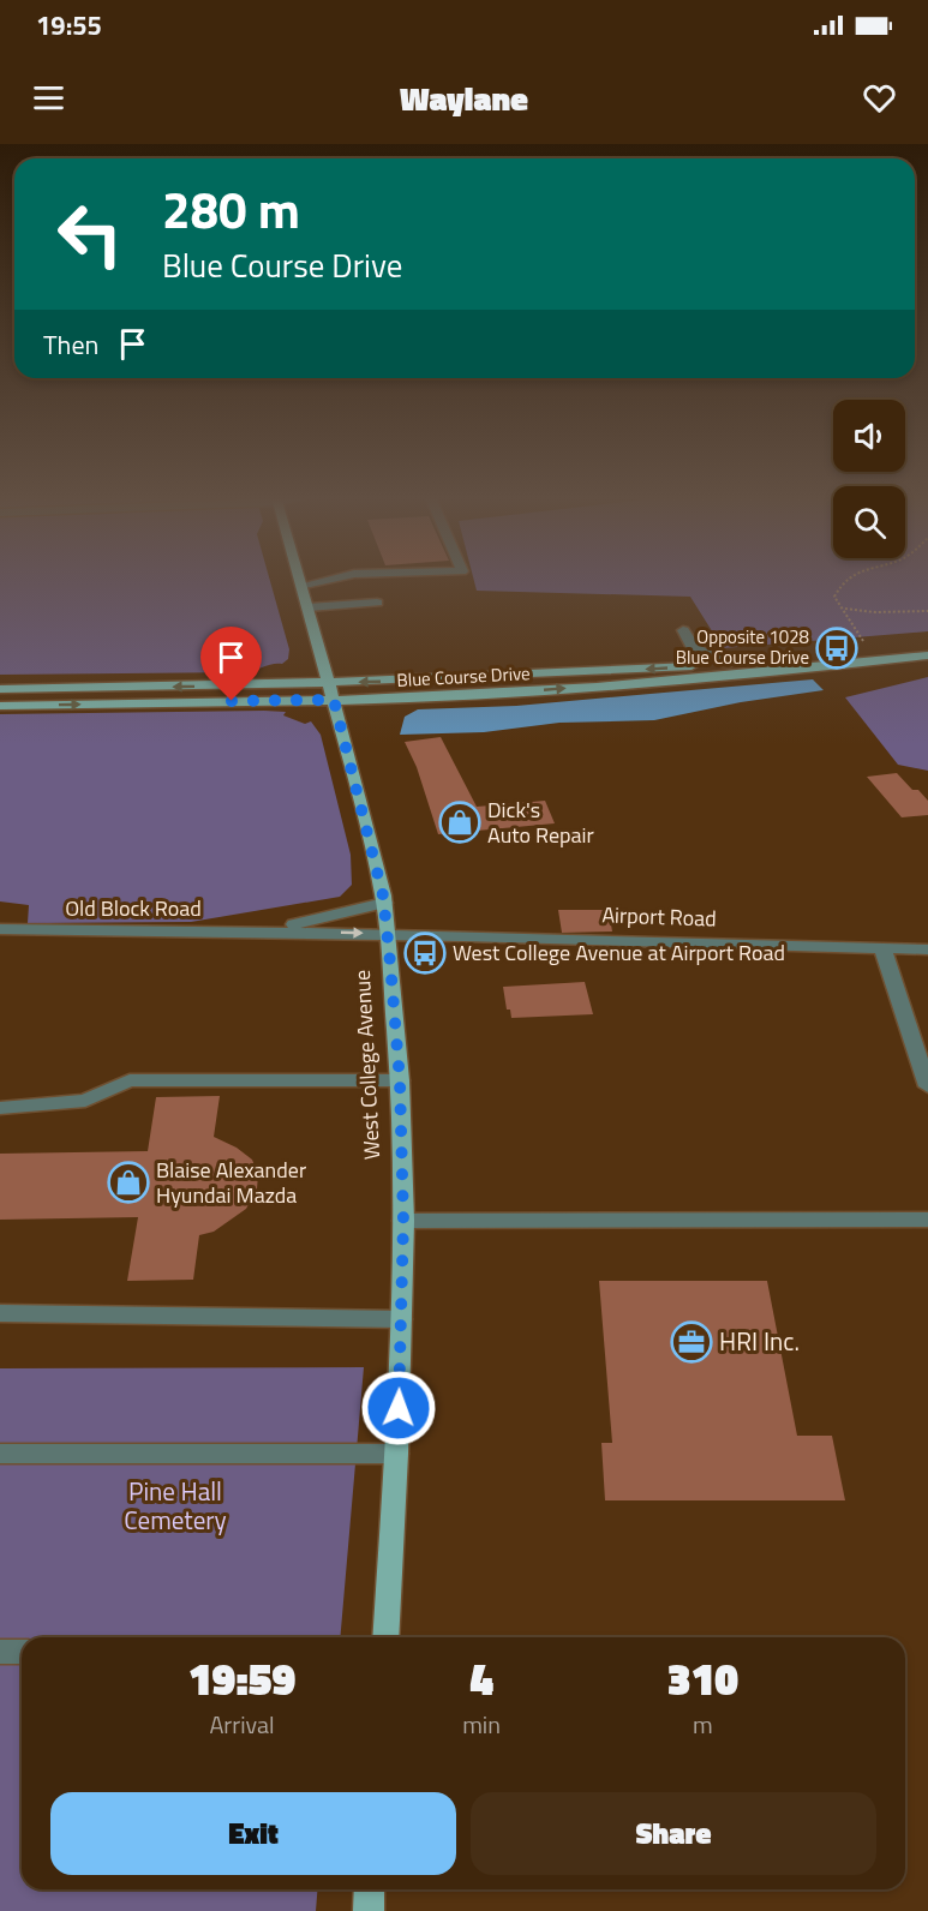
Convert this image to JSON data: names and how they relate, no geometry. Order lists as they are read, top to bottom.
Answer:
{
  "streets": {
    "main road": ["Blue Course Drive", "West College Avenue"],
    "street": ["Old Block Road", "Airport Road"]
  },
  "crossings": [
    ["Blue Course Drive", "West College Avenue"],
    ["Old Block Road", "Airport Road"],
    ["Old Block Road", "West College Avenue"],
    ["Airport Road", "West College Avenue"]
  ],
  "parks": ["Pine Hall Cemetery"],
  "places": {
    "bus stop": ["Opposite 1028 Blue Course Drive", "West College Avenue at Airport Road"],
    "shop": ["Dick's Auto Repair", "Blaise Alexander Hyundai Mazda"],
    "office": ["HRI Inc."]
  },
  "page": {
    "status": "19:55",
    "header": "Waylane",
    "turn": ["280 m", "Blue Course Drive"],
    "then": "Then",
    "eta": [
      "19:59",
      "Arrival",
      "4",
      "min",
      "310",
      "m"
    ],
    "buttons": ["Exit", "Share"]
  }
}
